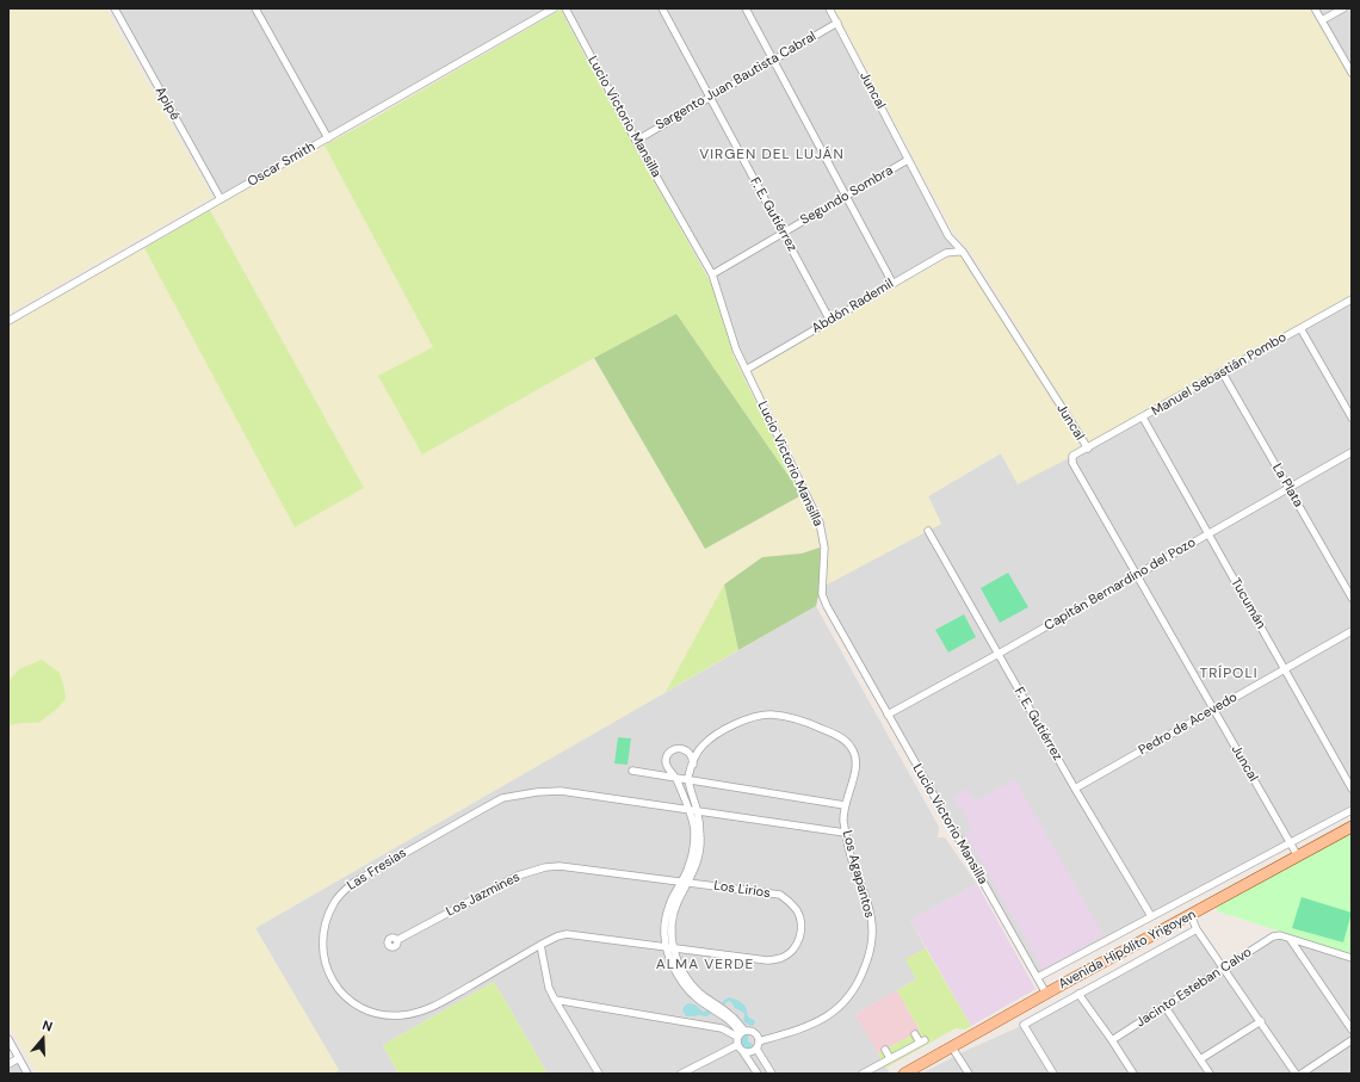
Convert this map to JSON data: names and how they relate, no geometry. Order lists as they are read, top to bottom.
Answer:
{
  "streets": {
    "main road": ["Avenida Hipólito Yrigoyen"],
    "street": [
      "Sargento Juan Bautista Cabral",
      "Juncal",
      "Apipé",
      "Lucio Victorio Mansilla",
      "Oscar Smith",
      "Segundo Sombra",
      "F. E. Gutiérrez",
      "Abdón Rademil",
      "Manuel Sebastián Pombo",
      "La Plata",
      "Capitán Bernardino del Pozo",
      "Tucumán",
      "Pedro de Acevedo",
      "Las Fresias",
      "Los Agapantos",
      "Los Lirios",
      "Los Jazmines",
      "Jacinto Esteban Calvo"
    ]
  },
  "crossings": [
    ["Sargento Juan Bautista Cabral", "Juncal"],
    ["Sargento Juan Bautista Cabral", "Lucio Victorio Mansilla"],
    ["Sargento Juan Bautista Cabral", "F. E. Gutiérrez"],
    ["Juncal", "Segundo Sombra"],
    ["Juncal", "Abdón Rademil"],
    ["Juncal", "Manuel Sebastián Pombo"],
    ["Juncal", "Capitán Bernardino del Pozo"],
    ["Juncal", "Pedro de Acevedo"],
    ["Juncal", "Avenida Hipólito Yrigoyen"],
    ["Apipé", "Oscar Smith"],
    ["Lucio Victorio Mansilla", "Segundo Sombra"],
    ["Lucio Victorio Mansilla", "Abdón Rademil"],
    ["Lucio Victorio Mansilla", "Capitán Bernardino del Pozo"],
    ["Lucio Victorio Mansilla", "Avenida Hipólito Yrigoyen"],
    ["Segundo Sombra", "F. E. Gutiérrez"],
    ["F. E. Gutiérrez", "Abdón Rademil"],
    ["F. E. Gutiérrez", "Capitán Bernardino del Pozo"],
    ["F. E. Gutiérrez", "Pedro de Acevedo"],
    ["Manuel Sebastián Pombo", "La Plata"],
    ["Manuel Sebastián Pombo", "Tucumán"],
    ["La Plata", "Capitán Bernardino del Pozo"],
    ["Capitán Bernardino del Pozo", "Tucumán"],
    ["Tucumán", "Pedro de Acevedo"],
    ["Las Fresias", "Los Agapantos"],
    ["Las Fresias", "Los Lirios"],
    ["Los Lirios", "Los Jazmines"]
  ],
  "districts": ["VIRGEN DEL LUJÁN", "TRÍPOLI", "ALMA VERDE"],
  "north": "top"
}
